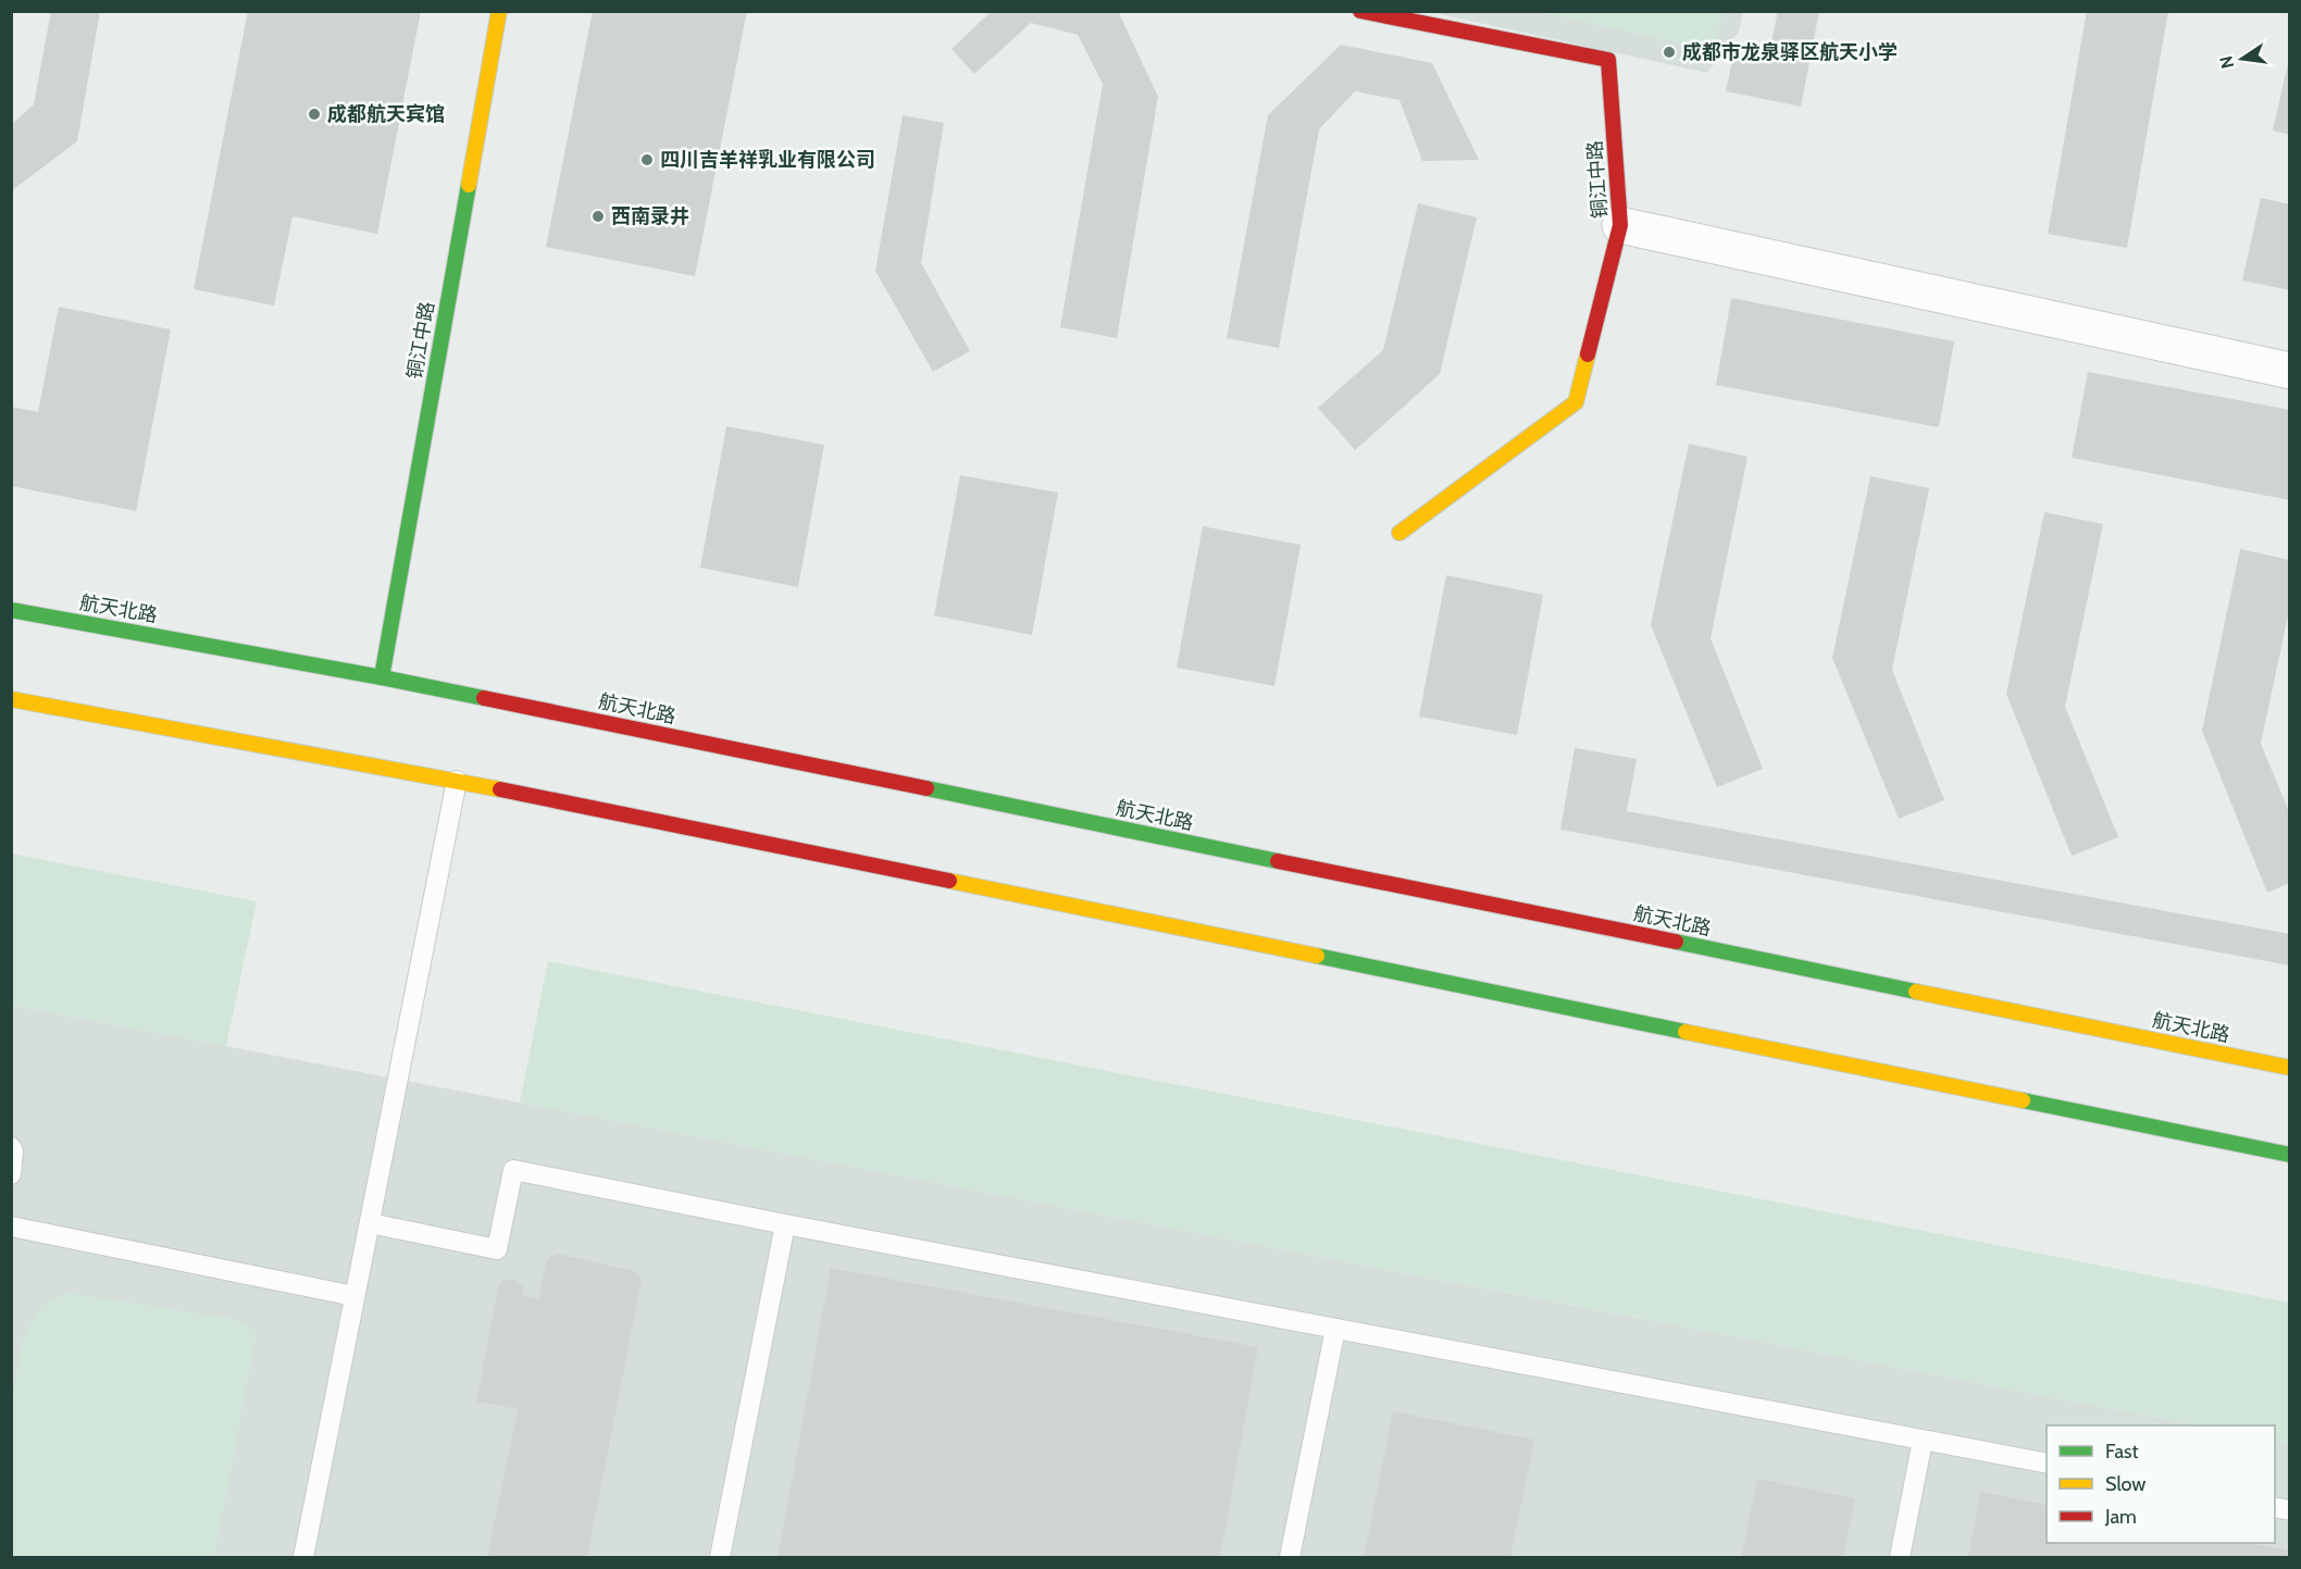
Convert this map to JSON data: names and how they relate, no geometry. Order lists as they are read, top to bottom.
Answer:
{
  "streets": {
    "main road": ["铜江中路", "航天北路"]
  },
  "crossings": [
    ["铜江中路", "航天北路"]
  ],
  "places": [
    "成都市龙泉驿区航天小学",
    "成都航天宾馆",
    "四川吉羊祥乳业有限公司",
    "西南录井"
  ],
  "legend": ["Fast", "Slow", "Jam"],
  "north": "left"
}
